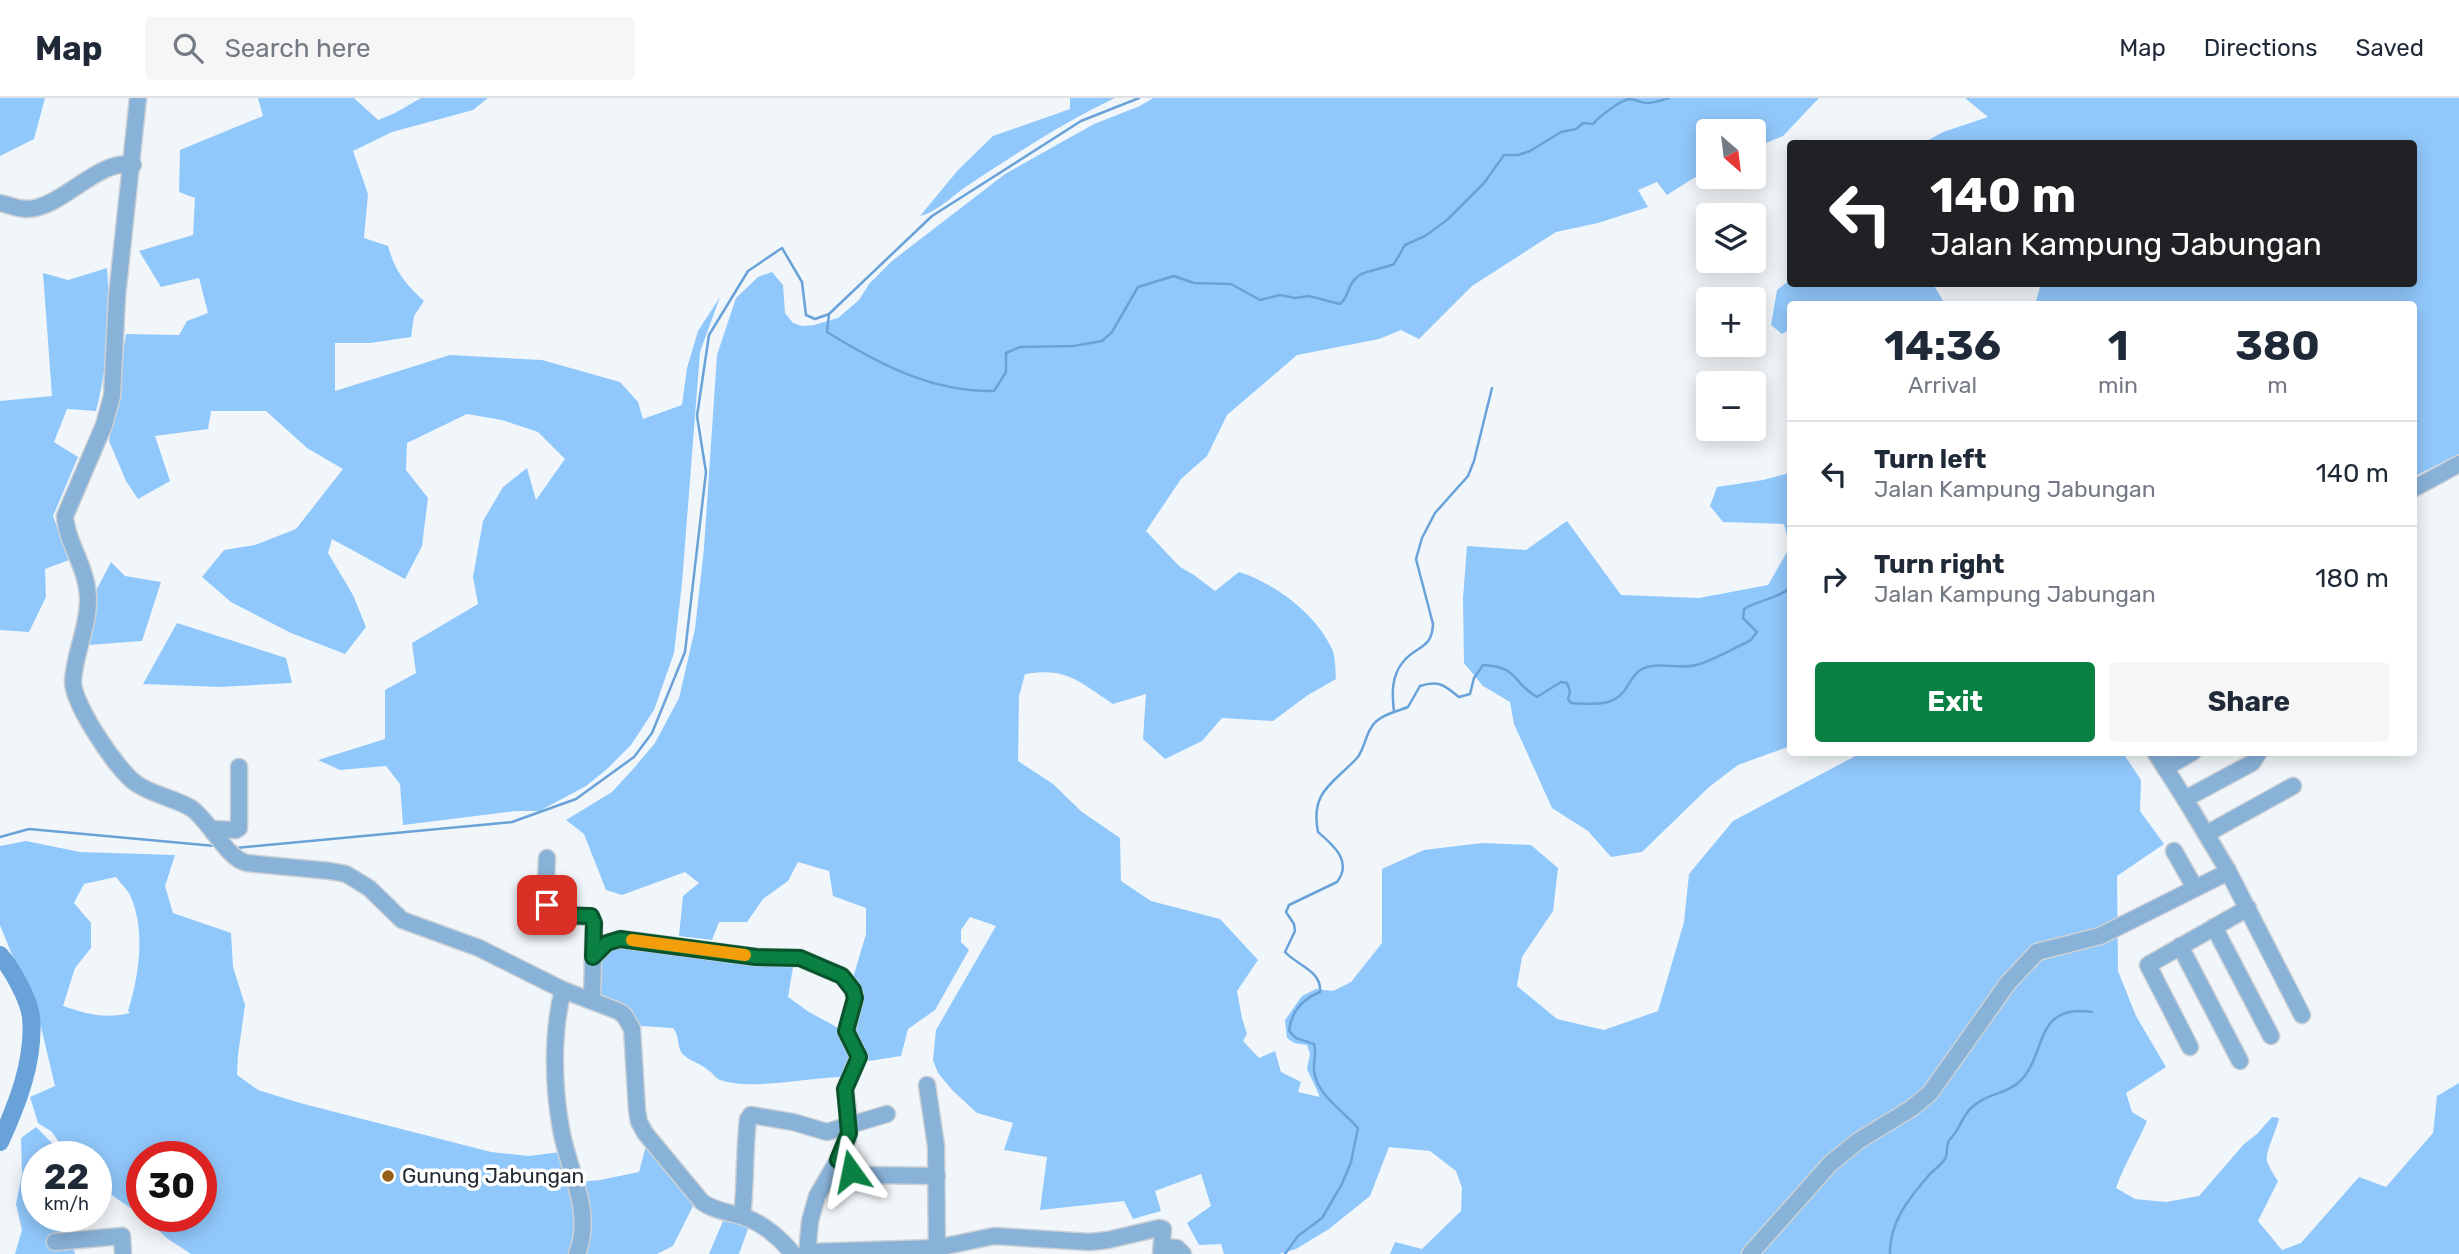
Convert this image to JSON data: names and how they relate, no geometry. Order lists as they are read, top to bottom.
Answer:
{
  "places": ["Gunung Jabungan"],
  "north": "bottom right",
  "page": {
    "header": "Map",
    "search": "Search here",
    "nav": ["Map", "Directions", "Saved"],
    "map_buttons": ["+", "−"],
    "turn": ["140 m", "Jalan Kampung Jabungan"],
    "eta": [
      "14:36",
      "Arrival",
      "1",
      "min",
      "380",
      "m"
    ],
    "list": [
      {
        "name": "Turn left",
        "note": "Jalan Kampung Jabungan",
        "value": "140 m"
      },
      {
        "name": "Turn right",
        "note": "Jalan Kampung Jabungan",
        "value": "180 m"
      }
    ],
    "buttons": ["Exit", "Share"],
    "speed": "22 km/h",
    "limit": "30"
  }
}
